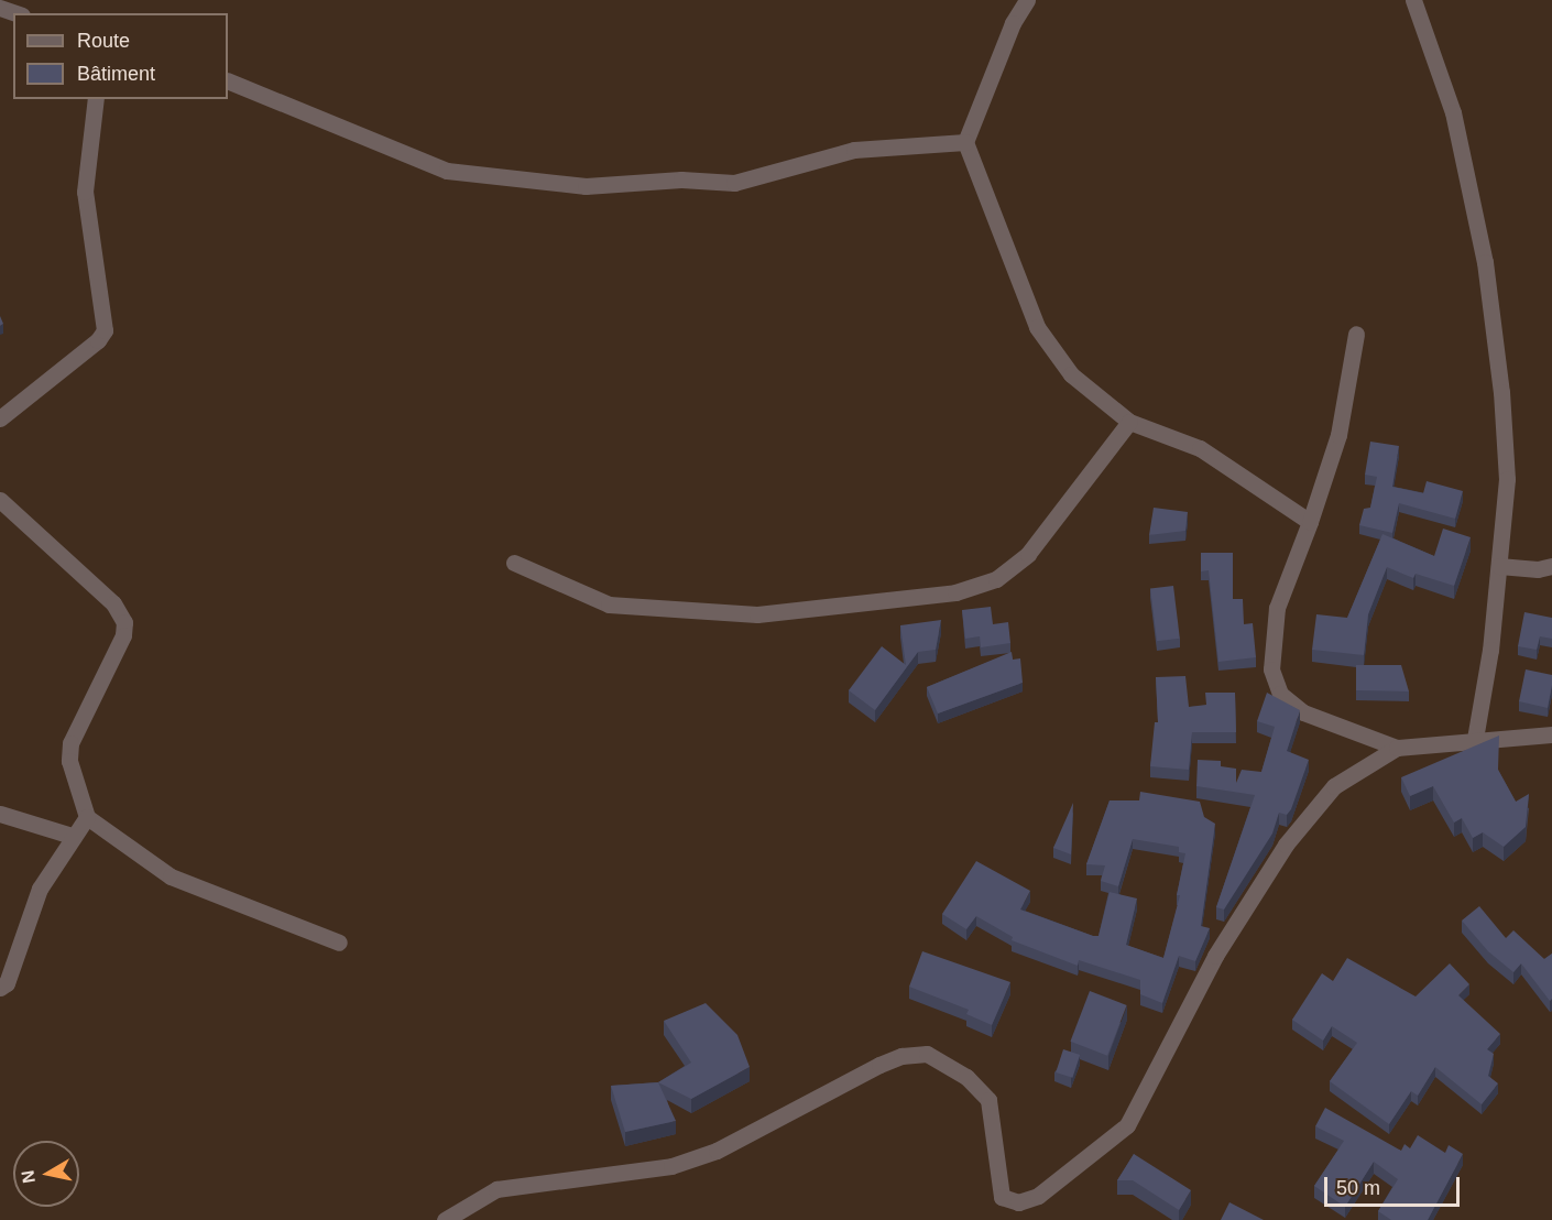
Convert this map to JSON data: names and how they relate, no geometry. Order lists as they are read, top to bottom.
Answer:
{
  "legend": ["Route", "Bâtiment"],
  "scale_bar": "50 m",
  "north": "left"
}
